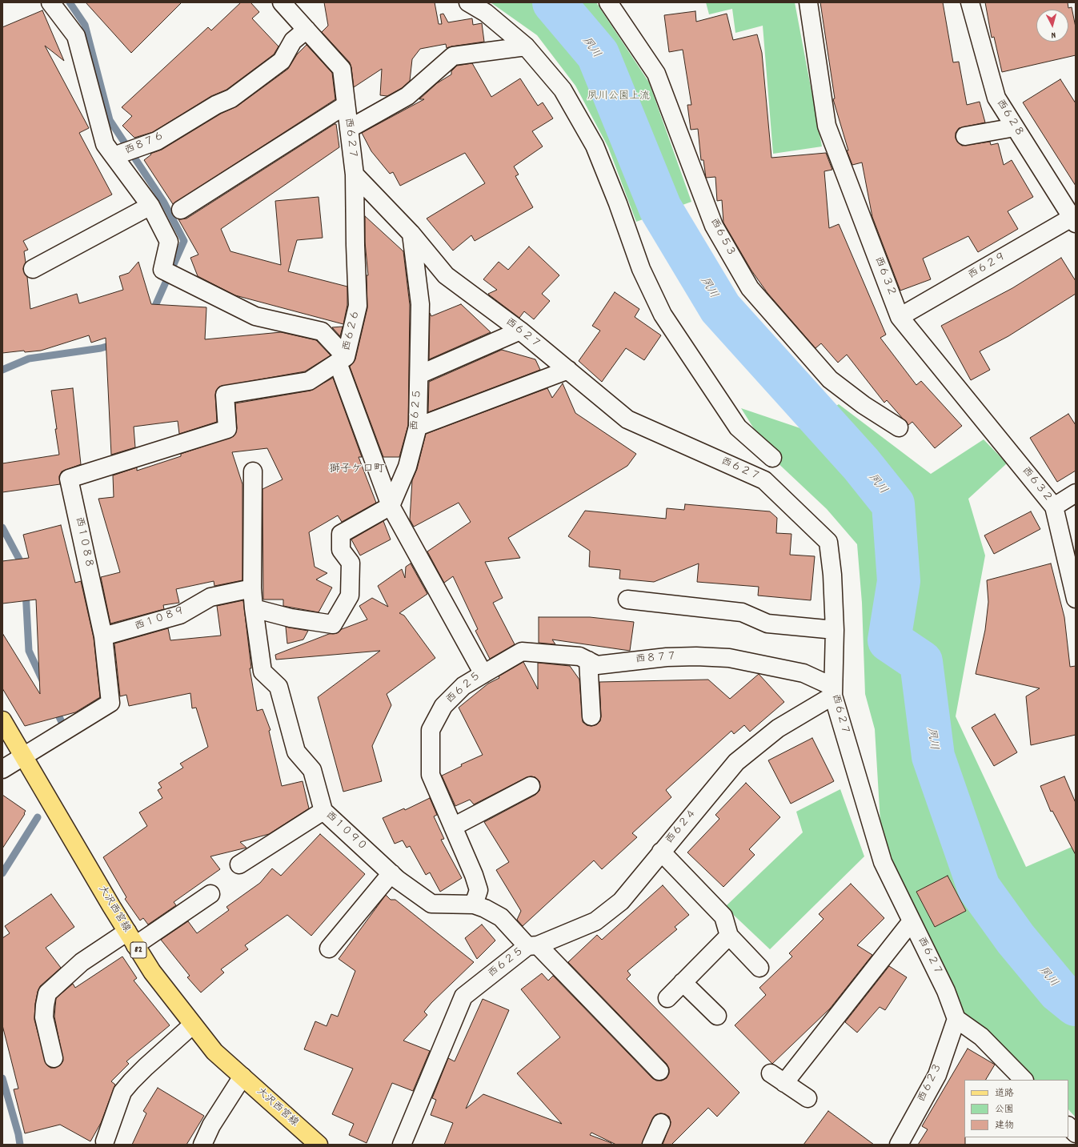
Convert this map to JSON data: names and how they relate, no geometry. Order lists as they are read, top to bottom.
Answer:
{
  "streets": {
    "main road": ["大沢西宮線", "82"],
    "street": [
      "西６２８",
      "西６２７",
      "西８７６",
      "西６５３",
      "西６２９",
      "西６３２",
      "西６２６",
      "西６２５",
      "西１０８８",
      "西１０８９",
      "西８７７",
      "西６２４",
      "西１０９０",
      "西６２３"
    ]
  },
  "crossings": [
    ["西６２８", "西６２９"],
    ["西６２７", "西８７６"],
    ["西６２７", "西６２６"],
    ["西６２７", "西６２５"],
    ["西６２７", "西８７７"],
    ["西６２７", "西６２４"],
    ["西６２７", "西６２３"],
    ["西６２９", "西６３２"],
    ["西６２６", "西１０８８"],
    ["西６２５", "西８７７"],
    ["西６２５", "西６２４"],
    ["西６２５", "西１０９０"],
    ["西１０８８", "西１０８９"],
    ["西１０８８", "大沢西宮線"],
    ["西１０８９", "西１０９０"],
    ["西８７７", "西６２４"]
  ],
  "districts": ["獅子ケ口町"],
  "water": ["夙川"],
  "parks": ["夙川公園上流"],
  "legend": ["道路", "公園", "建物"],
  "north": "bottom"
}
